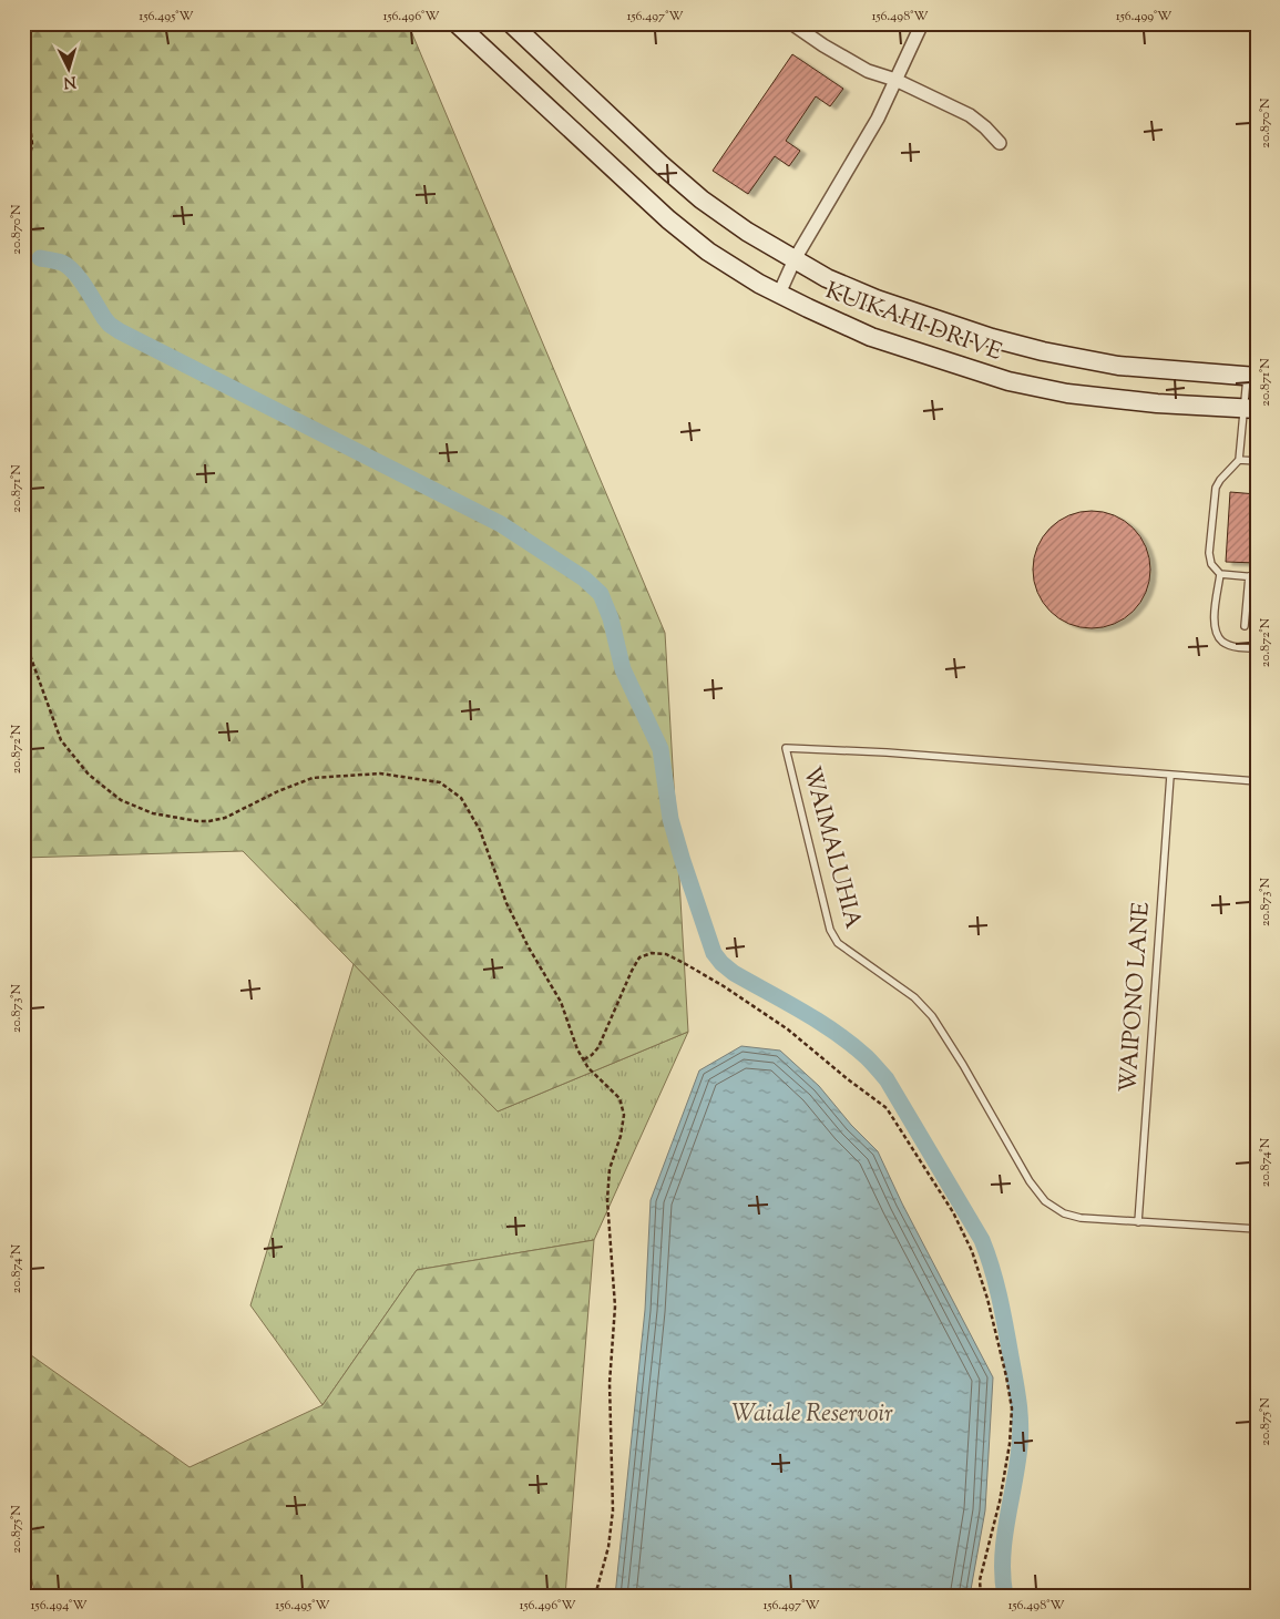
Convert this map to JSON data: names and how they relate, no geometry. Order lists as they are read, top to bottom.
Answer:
{
  "streets": {
    "main road": ["KUIKAHI DRIVE"],
    "lane": ["WAIMALUHIA", "WAIPONO LANE"]
  },
  "crossings": [
    ["WAIMALUHIA", "WAIPONO LANE"]
  ],
  "water": ["Waiale Reservoir"],
  "north": "bottom",
  "coordinates": [
    "156.495°W",
    "156.496°W",
    "156.497°W",
    "156.498°W",
    "156.499°W",
    "20.870°N",
    "20.871°N",
    "20.872°N",
    "20.873°N",
    "20.874°N",
    "20.875°N",
    "156.494°W"
  ]
}
